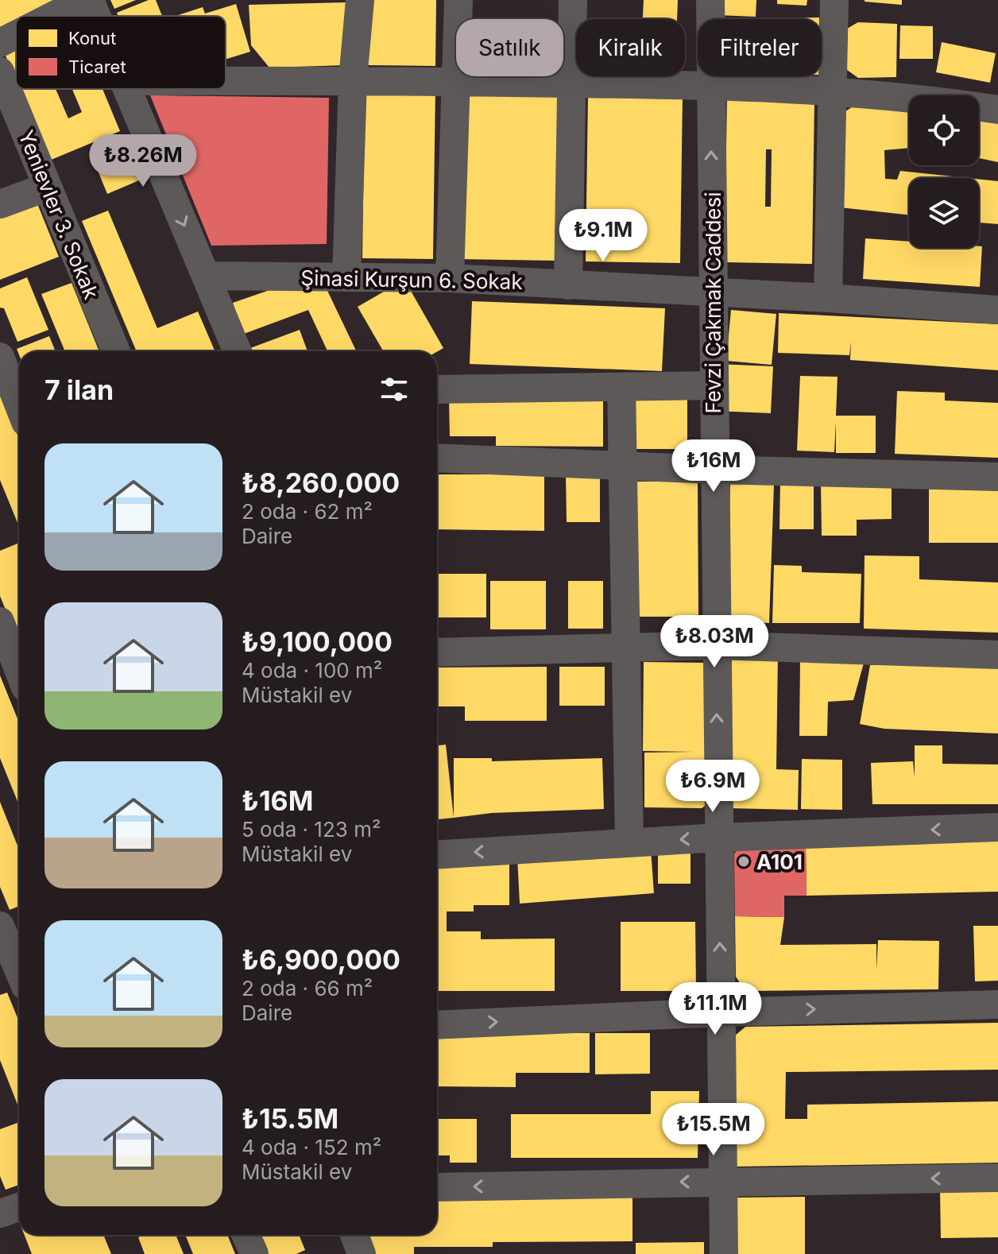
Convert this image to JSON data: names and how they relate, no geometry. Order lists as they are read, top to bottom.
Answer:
{
  "streets": {
    "street": ["Yenievler 3. Sokak", "Şinasi Kurşun 6. Sokak", "Fevzi Çakmak Caddesi"]
  },
  "crossings": [
    ["Şinasi Kurşun 6. Sokak", "Fevzi Çakmak Caddesi"]
  ],
  "places": ["A101"],
  "legend": ["Konut", "Ticaret"],
  "page": {
    "chip": ["Satılık", "Kiralık", "Filtreler"],
    "price": [
      "₺8.26M",
      "₺9.1M",
      "₺16M",
      "₺8.03M",
      "₺6.9M",
      "₺11.1M",
      "₺15.5M"
    ],
    "heading": "7 ilan",
    "list": [
      {
        "name": "₺8,260,000",
        "note": "2 oda · 62 m² · Daire"
      },
      {
        "name": "₺9,100,000",
        "note": "4 oda · 100 m² · Müstakil ev"
      },
      {
        "name": "₺16M",
        "note": "5 oda · 123 m² · Müstakil ev"
      },
      {
        "name": "₺6,900,000",
        "note": "2 oda · 66 m² · Daire"
      },
      {
        "name": "₺15.5M",
        "note": "4 oda · 152 m² · Müstakil ev"
      }
    ]
  }
}
